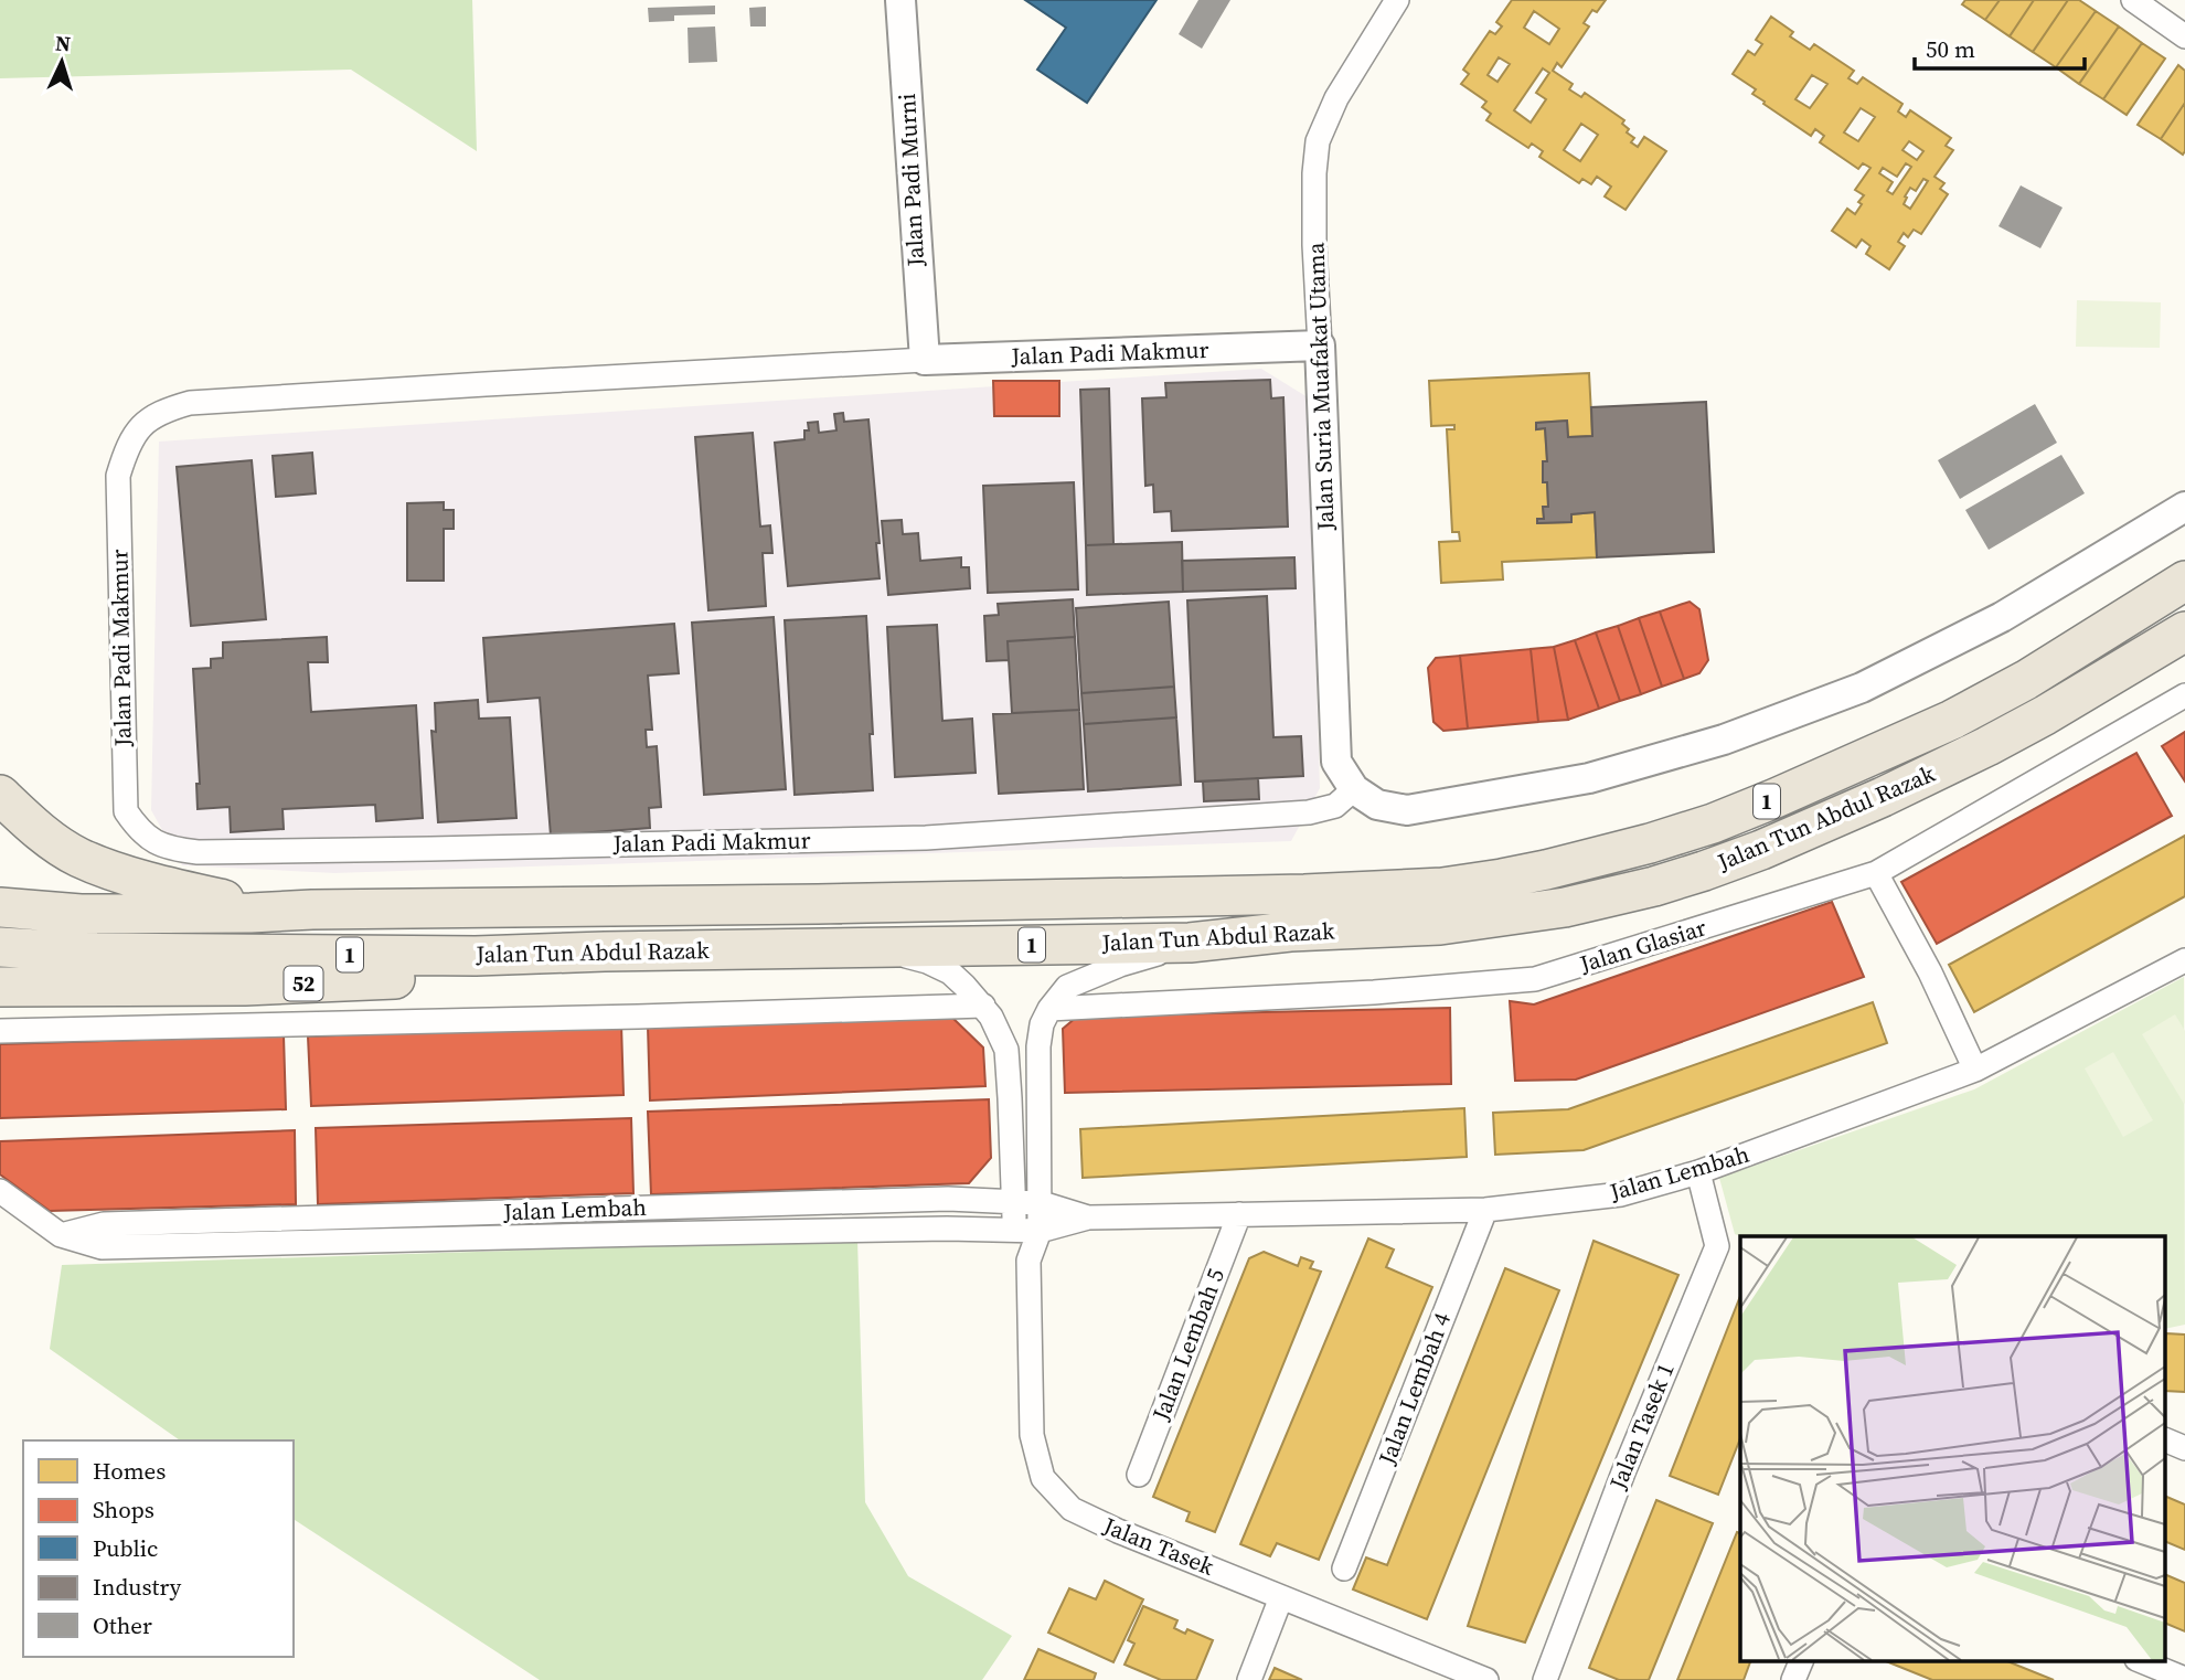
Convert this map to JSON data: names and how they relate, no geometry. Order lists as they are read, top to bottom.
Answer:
{
  "streets": {
    "highway": ["1", "Jalan Tun Abdul Razak", "52"],
    "street": [
      "Jalan Padi Murni",
      "Jalan Padi Makmur",
      "Jalan Suria Muafakat Utama",
      "Jalan Glasiar",
      "Jalan Lembah",
      "Jalan Lembah 5",
      "Jalan Lembah 4",
      "Jalan Tasek 1",
      "Jalan Tasek"
    ]
  },
  "crossings": [
    ["Jalan Padi Murni", "Jalan Padi Makmur"],
    ["Jalan Padi Makmur", "Jalan Suria Muafakat Utama"],
    ["1", "Jalan Tun Abdul Razak"],
    ["Jalan Tun Abdul Razak", "52"],
    ["Jalan Tun Abdul Razak", "Jalan Tasek"],
    ["Jalan Glasiar", "Jalan Tasek"],
    ["Jalan Lembah", "Jalan Lembah 5"],
    ["Jalan Lembah", "Jalan Lembah 4"],
    ["Jalan Lembah", "Jalan Tasek 1"],
    ["Jalan Lembah", "Jalan Tasek"]
  ],
  "legend": [
    "Homes",
    "Shops",
    "Public",
    "Industry",
    "Other"
  ],
  "scale_bar": "50 m",
  "north": "top"
}
